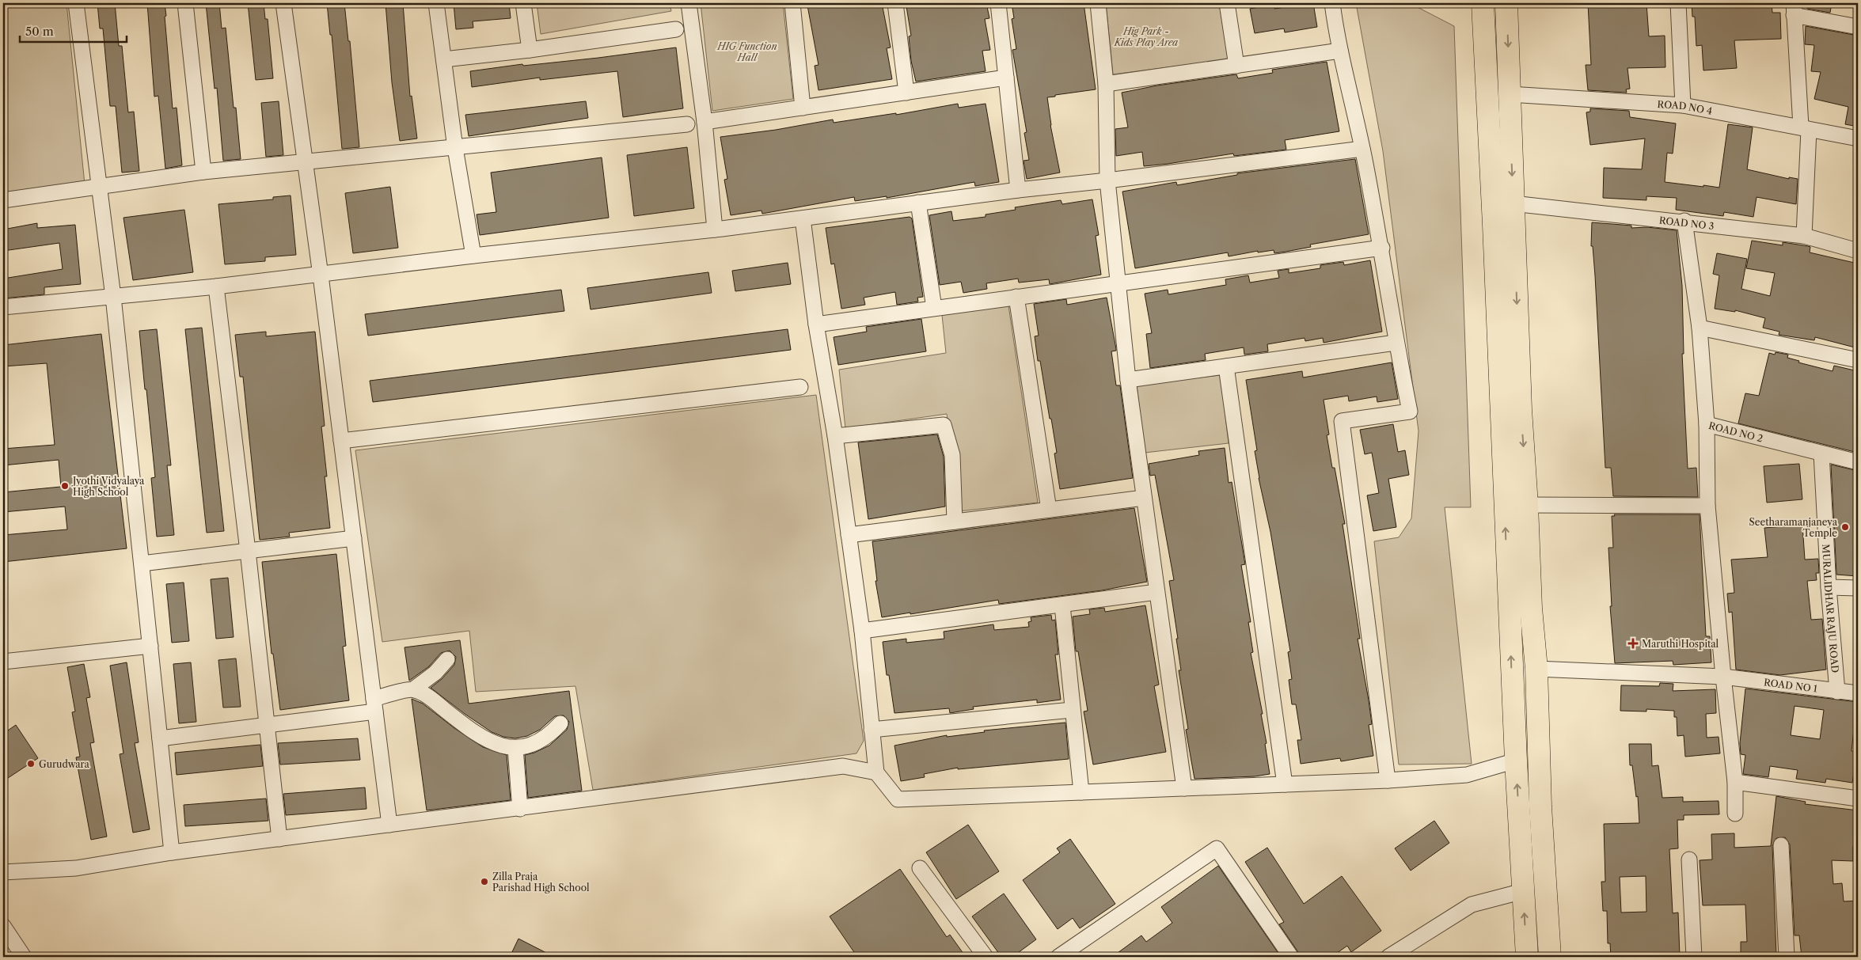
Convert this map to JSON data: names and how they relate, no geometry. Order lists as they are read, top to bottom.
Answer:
{
  "streets": {
    "street": [
      "ROAD NO 4",
      "ROAD NO 3",
      "ROAD NO 2",
      "MURALIDHAR RAJU ROAD",
      "ROAD NO 1"
    ]
  },
  "crossings": [
    ["ROAD NO 3", "ROAD NO 2"],
    ["ROAD NO 2", "MURALIDHAR RAJU ROAD"],
    ["MURALIDHAR RAJU ROAD", "ROAD NO 1"]
  ],
  "parks": ["Hig Park - Kids Play Area", "HIG Function Hall"],
  "places": {
    "other": [
      "Jyothi Vidyalaya High School",
      "Seetharamanjaneya Temple",
      "Gurudwara",
      "Zilla Praja Parishad High School"
    ],
    "health": ["Maruthi Hospital"]
  },
  "scale_bar": "50 m"
}
